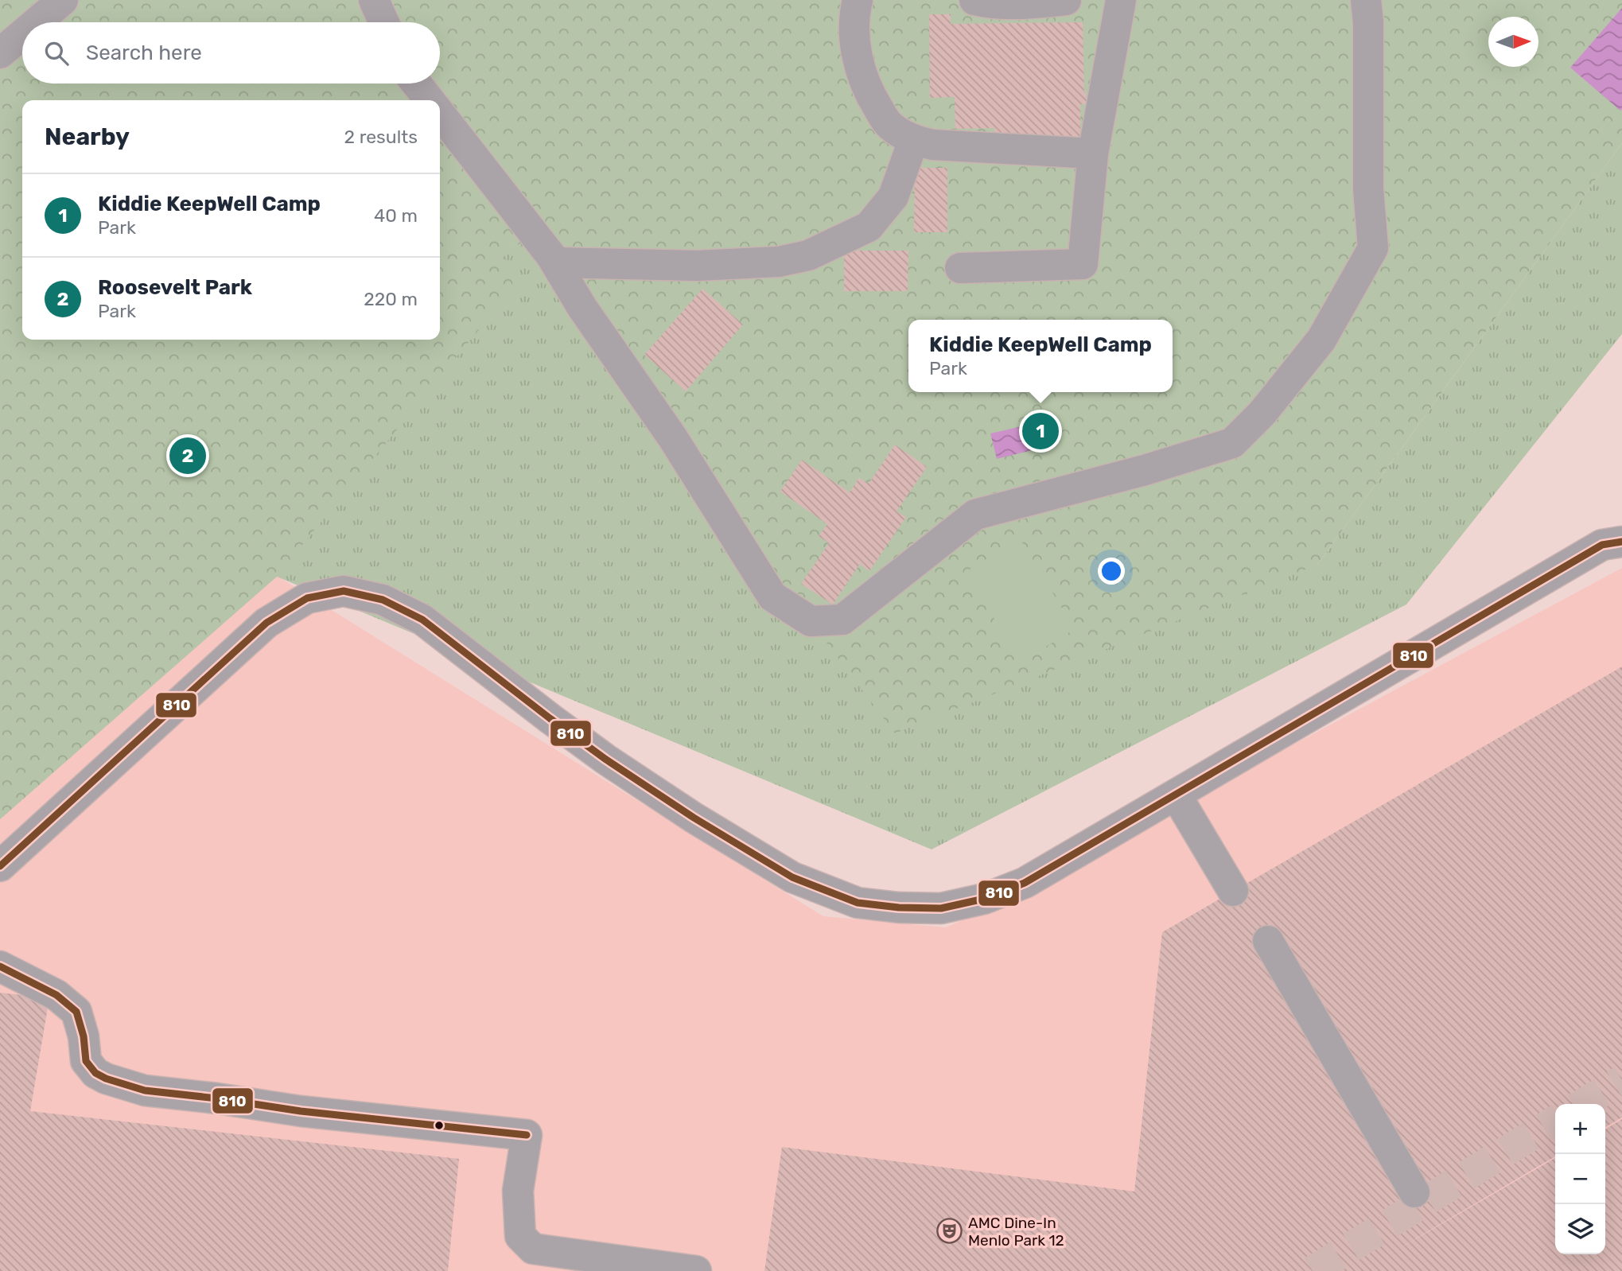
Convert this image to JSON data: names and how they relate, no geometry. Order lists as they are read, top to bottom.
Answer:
{
  "places": {
    "theatre": ["AMC Dine-In Menlo Park 12"]
  },
  "lines": ["transit line 810"],
  "north": "right",
  "page": {
    "search": "Search here",
    "heading": ["Nearby", "2 results"],
    "list": [
      {
        "mark": "1",
        "name": "Kiddie KeepWell Camp",
        "note": "Park",
        "value": "40 m"
      },
      {
        "mark": "2",
        "name": "Roosevelt Park",
        "note": "Park",
        "value": "220 m"
      }
    ],
    "popup": ["Kiddie KeepWell Camp", "Park"],
    "pins": ["1", "2"],
    "map_buttons": ["+", "−"]
  }
}
